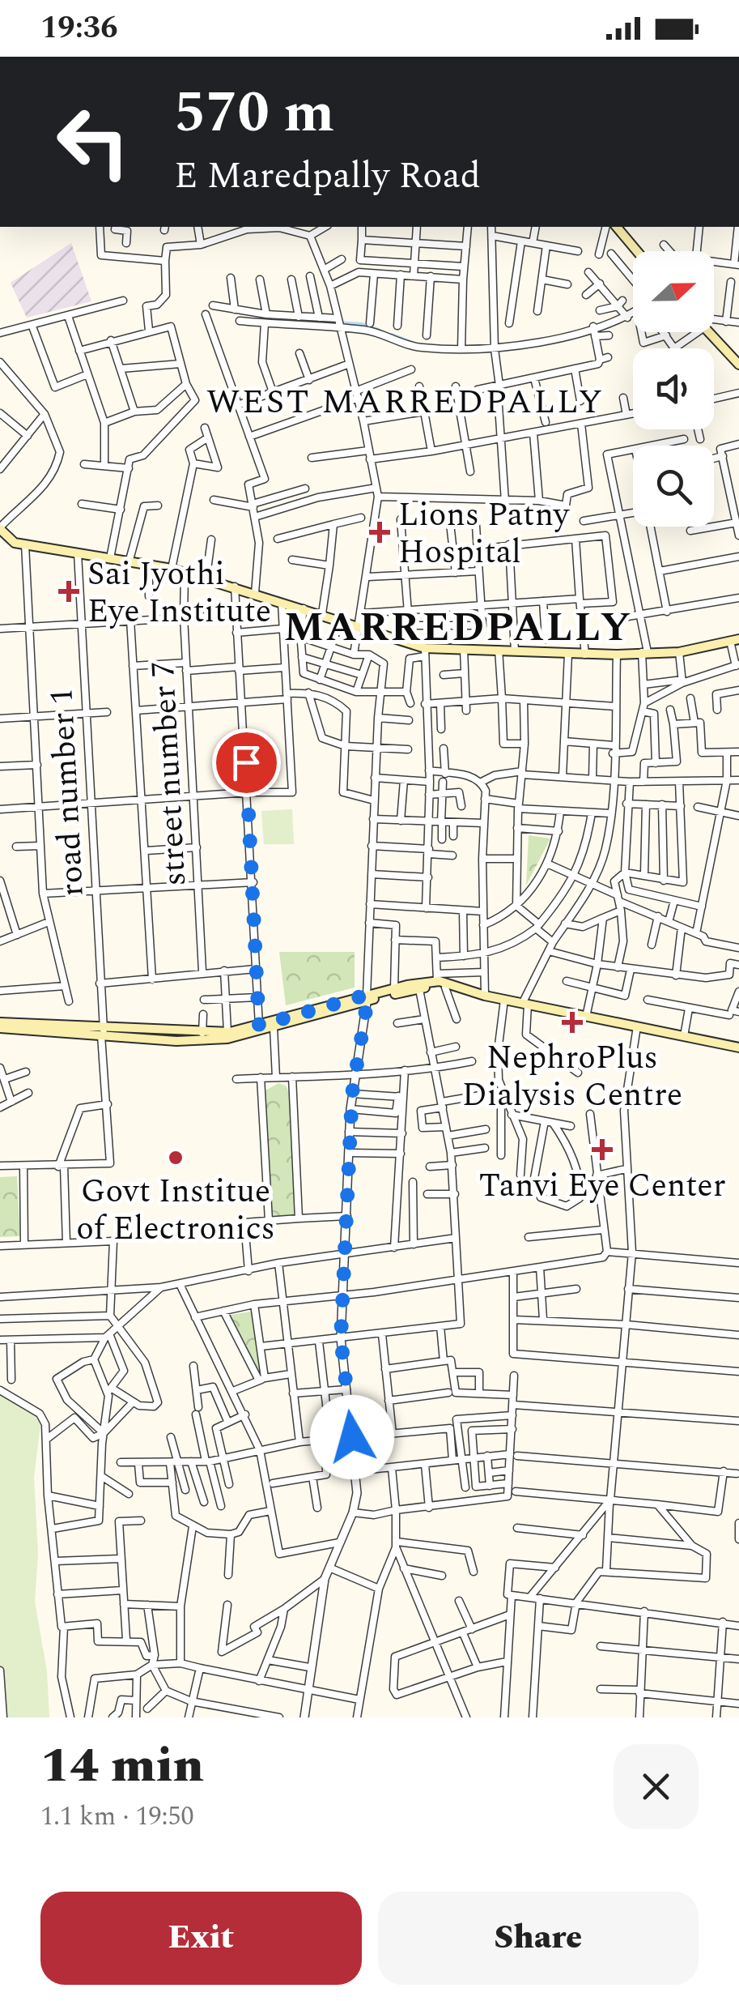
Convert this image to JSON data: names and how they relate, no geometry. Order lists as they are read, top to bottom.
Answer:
{
  "streets": {
    "street": ["street number 7", "road number 1"]
  },
  "districts": ["WEST MARREDPALLY", "MARREDPALLY"],
  "places": {
    "health": [
      "Lions Patny Hospital",
      "Sai Jyothi Eye Institute",
      "NephroPlus Dialysis Centre",
      "Tanvi Eye Center"
    ],
    "other": ["Govt Institue of Electronics"]
  },
  "north": "right",
  "page": {
    "status": "19:36",
    "turn": ["570 m", "E Maredpally Road"],
    "heading": ["14 min", "1.1 km · 19:50"],
    "buttons": ["Exit", "Share"]
  }
}
